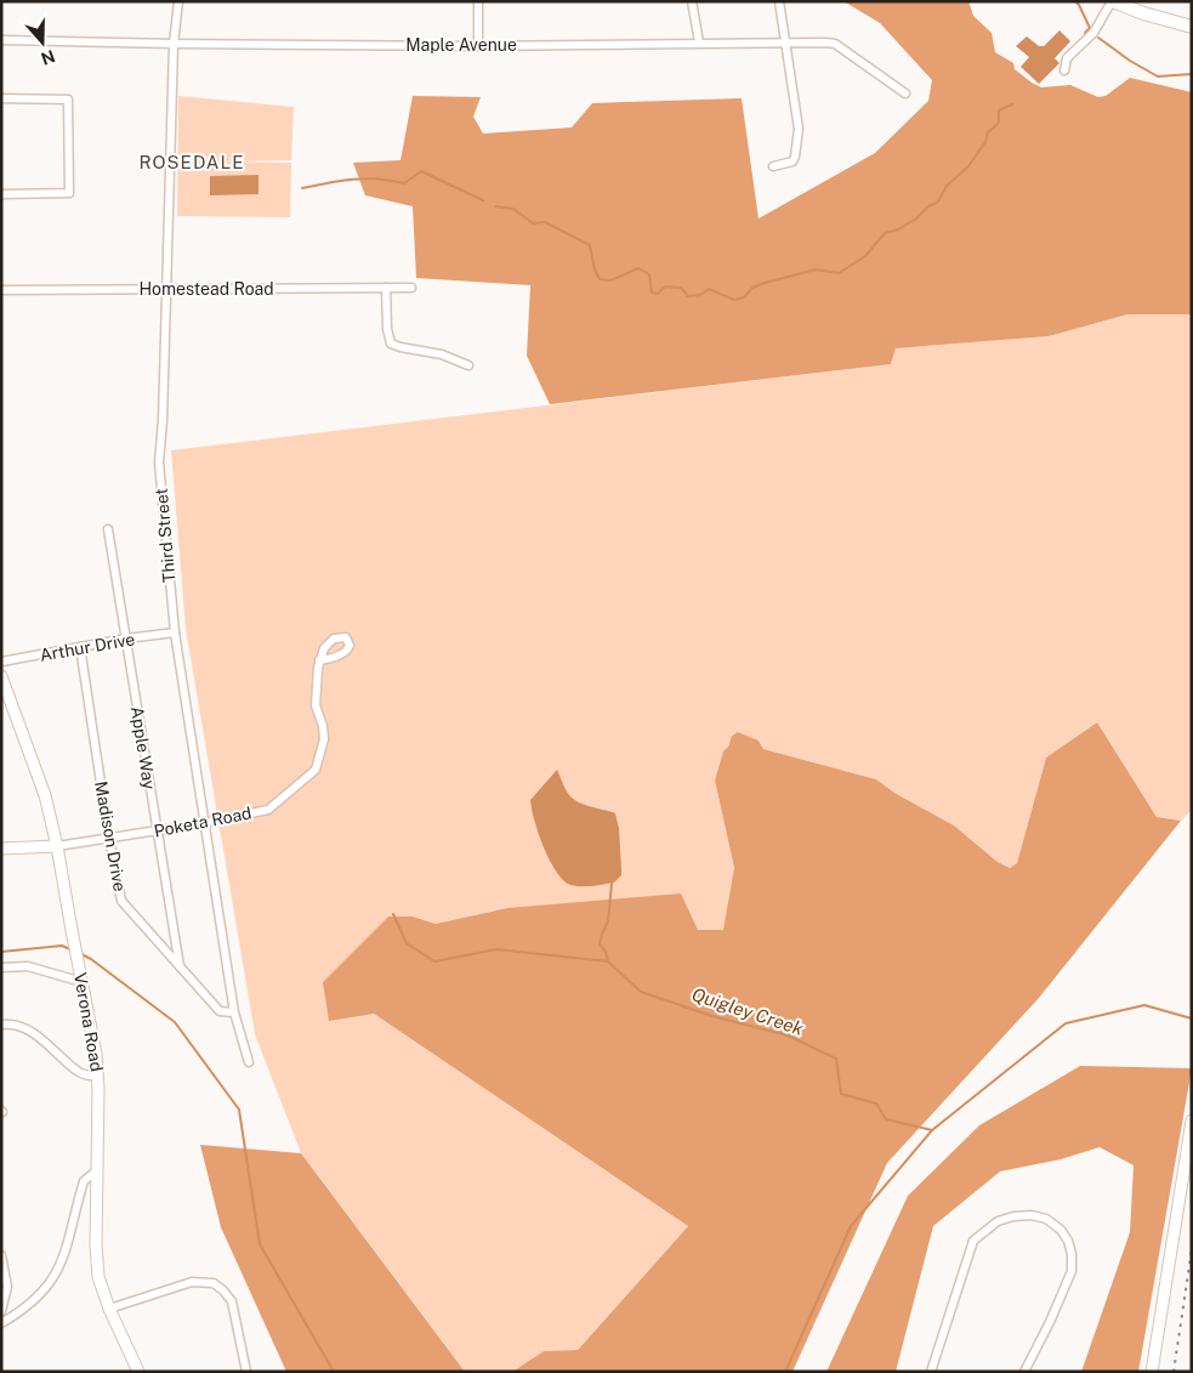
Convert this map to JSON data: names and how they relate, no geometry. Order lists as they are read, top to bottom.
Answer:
{
  "streets": {
    "street": [
      "Maple Avenue",
      "Homestead Road",
      "Third Street",
      "Arthur Drive",
      "Apple Way",
      "Poketa Road",
      "Madison Drive",
      "Verona Road"
    ]
  },
  "crossings": [
    ["Maple Avenue", "Third Street"],
    ["Homestead Road", "Third Street"],
    ["Third Street", "Arthur Drive"],
    ["Third Street", "Poketa Road"],
    ["Third Street", "Madison Drive"],
    ["Arthur Drive", "Apple Way"],
    ["Arthur Drive", "Madison Drive"],
    ["Apple Way", "Poketa Road"],
    ["Apple Way", "Madison Drive"],
    ["Poketa Road", "Madison Drive"],
    ["Poketa Road", "Verona Road"]
  ],
  "districts": ["ROSEDALE"],
  "water": ["Quigley Creek"],
  "north": "bottom"
}
